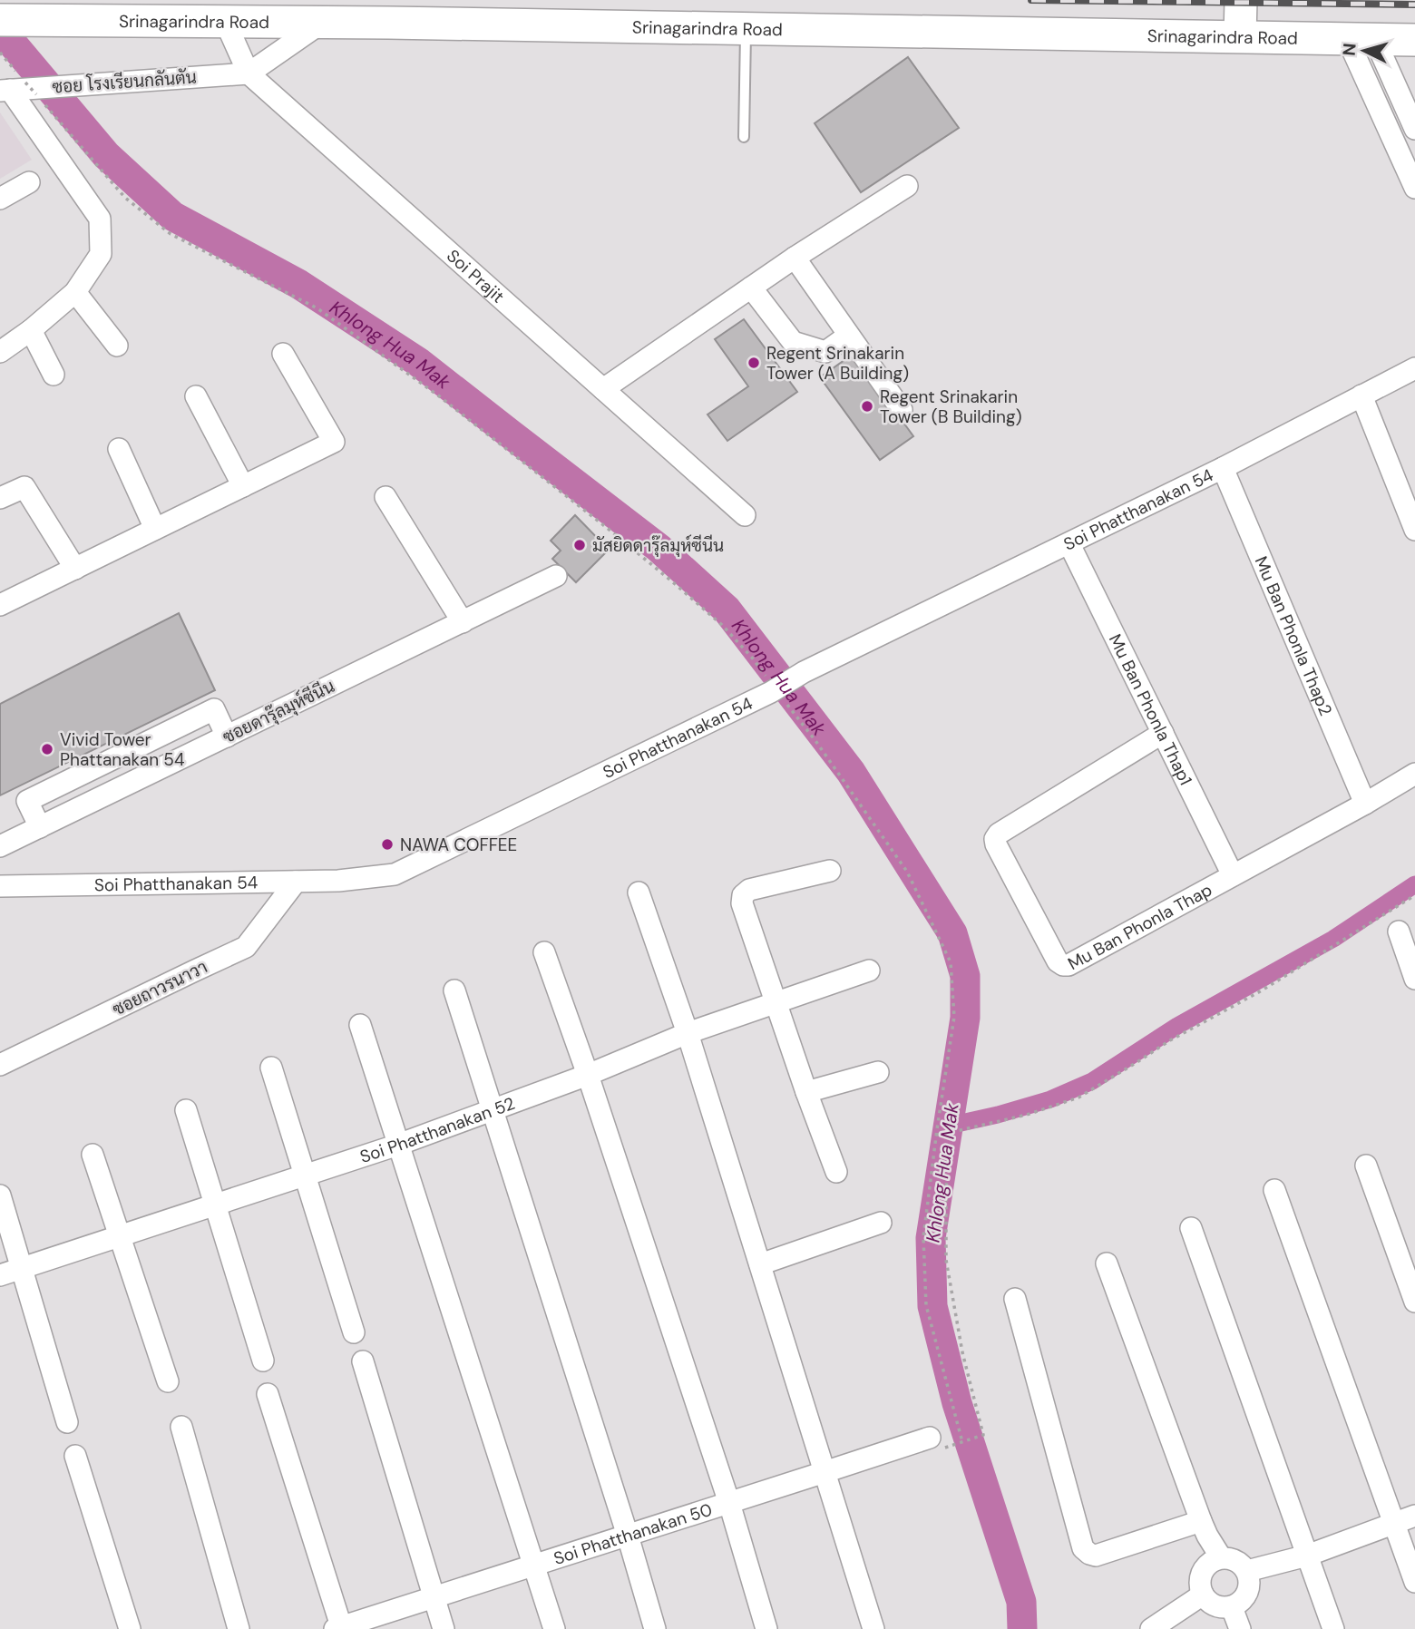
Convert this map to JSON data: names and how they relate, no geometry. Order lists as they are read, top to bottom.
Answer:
{
  "streets": {
    "main road": ["Srinagarindra Road"],
    "street": [
      "ซอย โรงเรียนกลันตัน",
      "Soi Prajit",
      "Soi Phatthanakan 54",
      "Mu Ban Phonla Thap2",
      "Mu Ban Phonla Thap1",
      "ซอยดารุ๊ลมุห์ซีนีน",
      "Mu Ban Phonla Thap",
      "ซอยถาวรนาวา",
      "Soi Phatthanakan 52",
      "Soi Phatthanakan 50"
    ]
  },
  "crossings": [
    ["Srinagarindra Road", "Soi Prajit"],
    ["ซอย โรงเรียนกลันตัน", "Soi Prajit"],
    ["Soi Phatthanakan 54", "Mu Ban Phonla Thap2"],
    ["Soi Phatthanakan 54", "Mu Ban Phonla Thap1"],
    ["Soi Phatthanakan 54", "ซอยถาวรนาวา"],
    ["Mu Ban Phonla Thap2", "Mu Ban Phonla Thap"],
    ["Mu Ban Phonla Thap1", "Mu Ban Phonla Thap"]
  ],
  "water": ["Khlong Hua Mak"],
  "places": [
    "Regent Srinakarin Tower (A Building)",
    "Regent Srinakarin Tower (B Building)",
    "มัสยิดดารุ๊ลมุห์ซีนีน",
    "Vivid Tower Phattanakan 54",
    "NAWA COFFEE"
  ],
  "north": "left"
}
